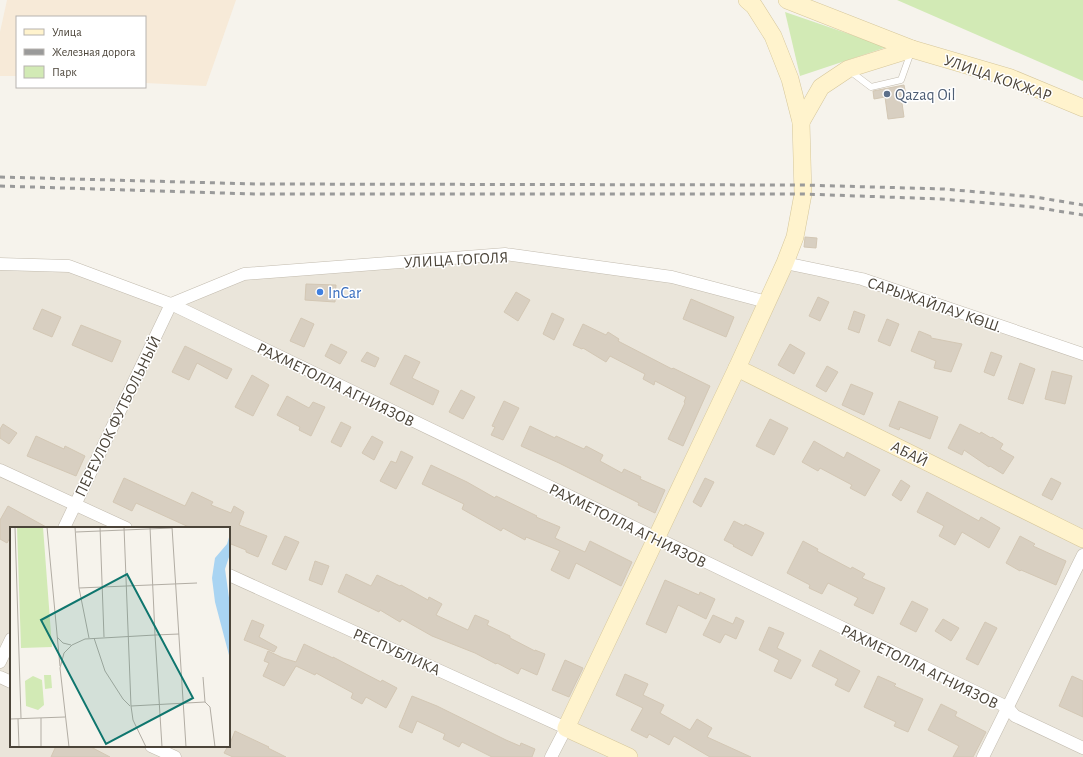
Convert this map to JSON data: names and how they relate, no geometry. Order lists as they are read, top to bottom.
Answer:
{
  "streets": {
    "main road": ["УЛИЦА КОКЖАР", "АБАЙ"],
    "street": [
      "УЛИЦА ГОГОЛЯ",
      "САРЫЖАЙЛАУ КӨШ.",
      "РАХМЕТОЛЛА АГНИЯЗОВ",
      "ПЕРЕУЛОК ФУТБОЛЬНЫЙ",
      "РЕСПУБЛИКА"
    ]
  },
  "crossings": [
    ["УЛИЦА ГОГОЛЯ", "РАХМЕТОЛЛА АГНИЯЗОВ"],
    ["УЛИЦА ГОГОЛЯ", "ПЕРЕУЛОК ФУТБОЛЬНЫЙ"],
    ["РАХМЕТОЛЛА АГНИЯЗОВ", "ПЕРЕУЛОК ФУТБОЛЬНЫЙ"]
  ],
  "places": ["Qazaq Oil", "InCar"],
  "legend": ["Улица", "Железная дорога", "Парк"]
}
